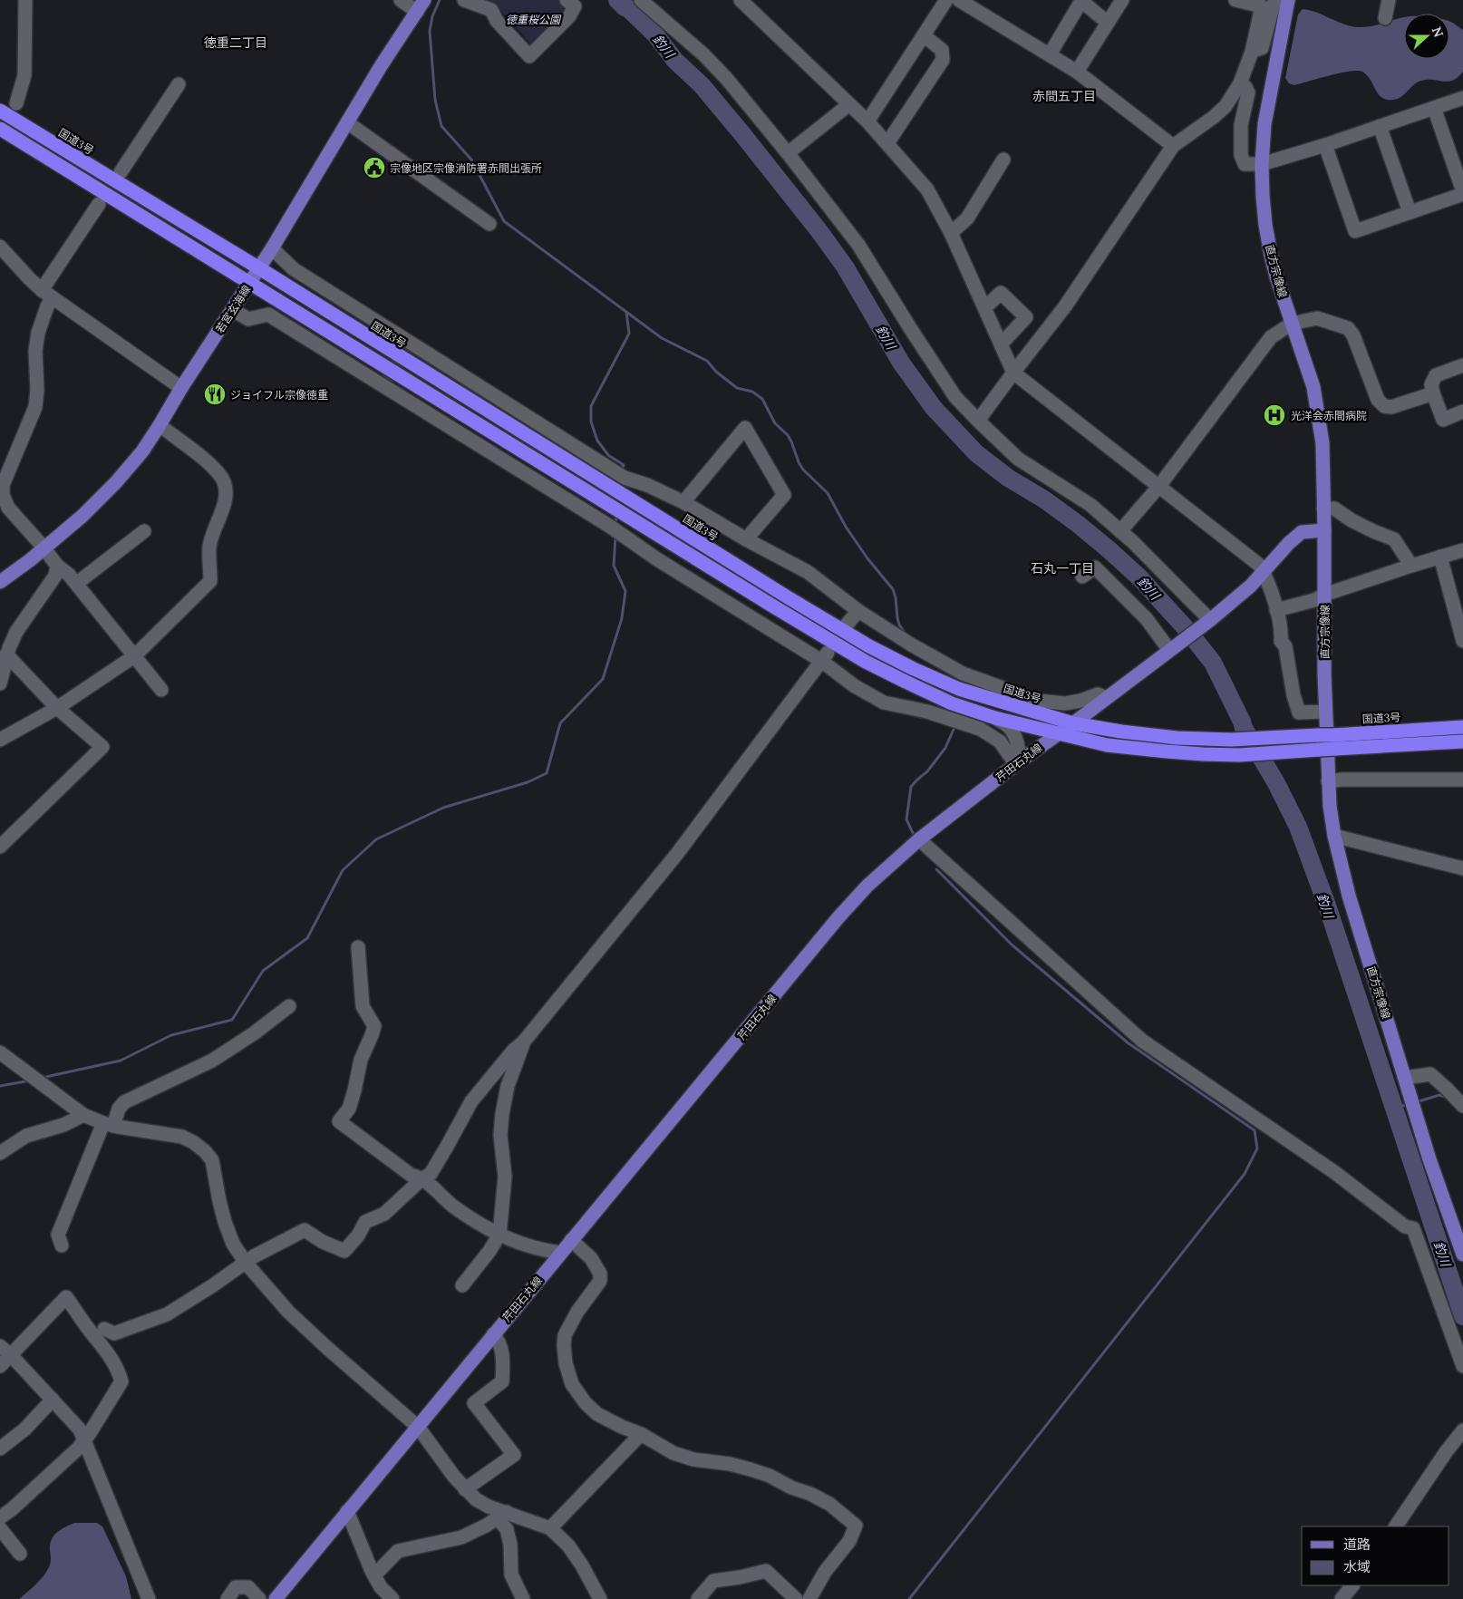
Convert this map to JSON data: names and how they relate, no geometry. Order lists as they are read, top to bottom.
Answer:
{
  "streets": {
    "highway": ["国道3号"],
    "main road": ["直方宗像線", "若宮玄海線", "芹田石丸線"]
  },
  "crossings": [
    ["国道3号", "若宮玄海線"],
    ["国道3号", "芹田石丸線"],
    ["直方宗像線", "芹田石丸線"]
  ],
  "districts": ["徳重二丁目", "赤間五丁目", "石丸一丁目"],
  "water": ["釣川"],
  "parks": ["徳重桜公園"],
  "places": {
    "public building": ["宗像地区宗像消防署赤間出張所"],
    "restaurant": ["ジョイフル宗像徳重"],
    "hospital": ["光洋会赤間病院"]
  },
  "legend": ["道路", "水域"],
  "north": "right"
}
